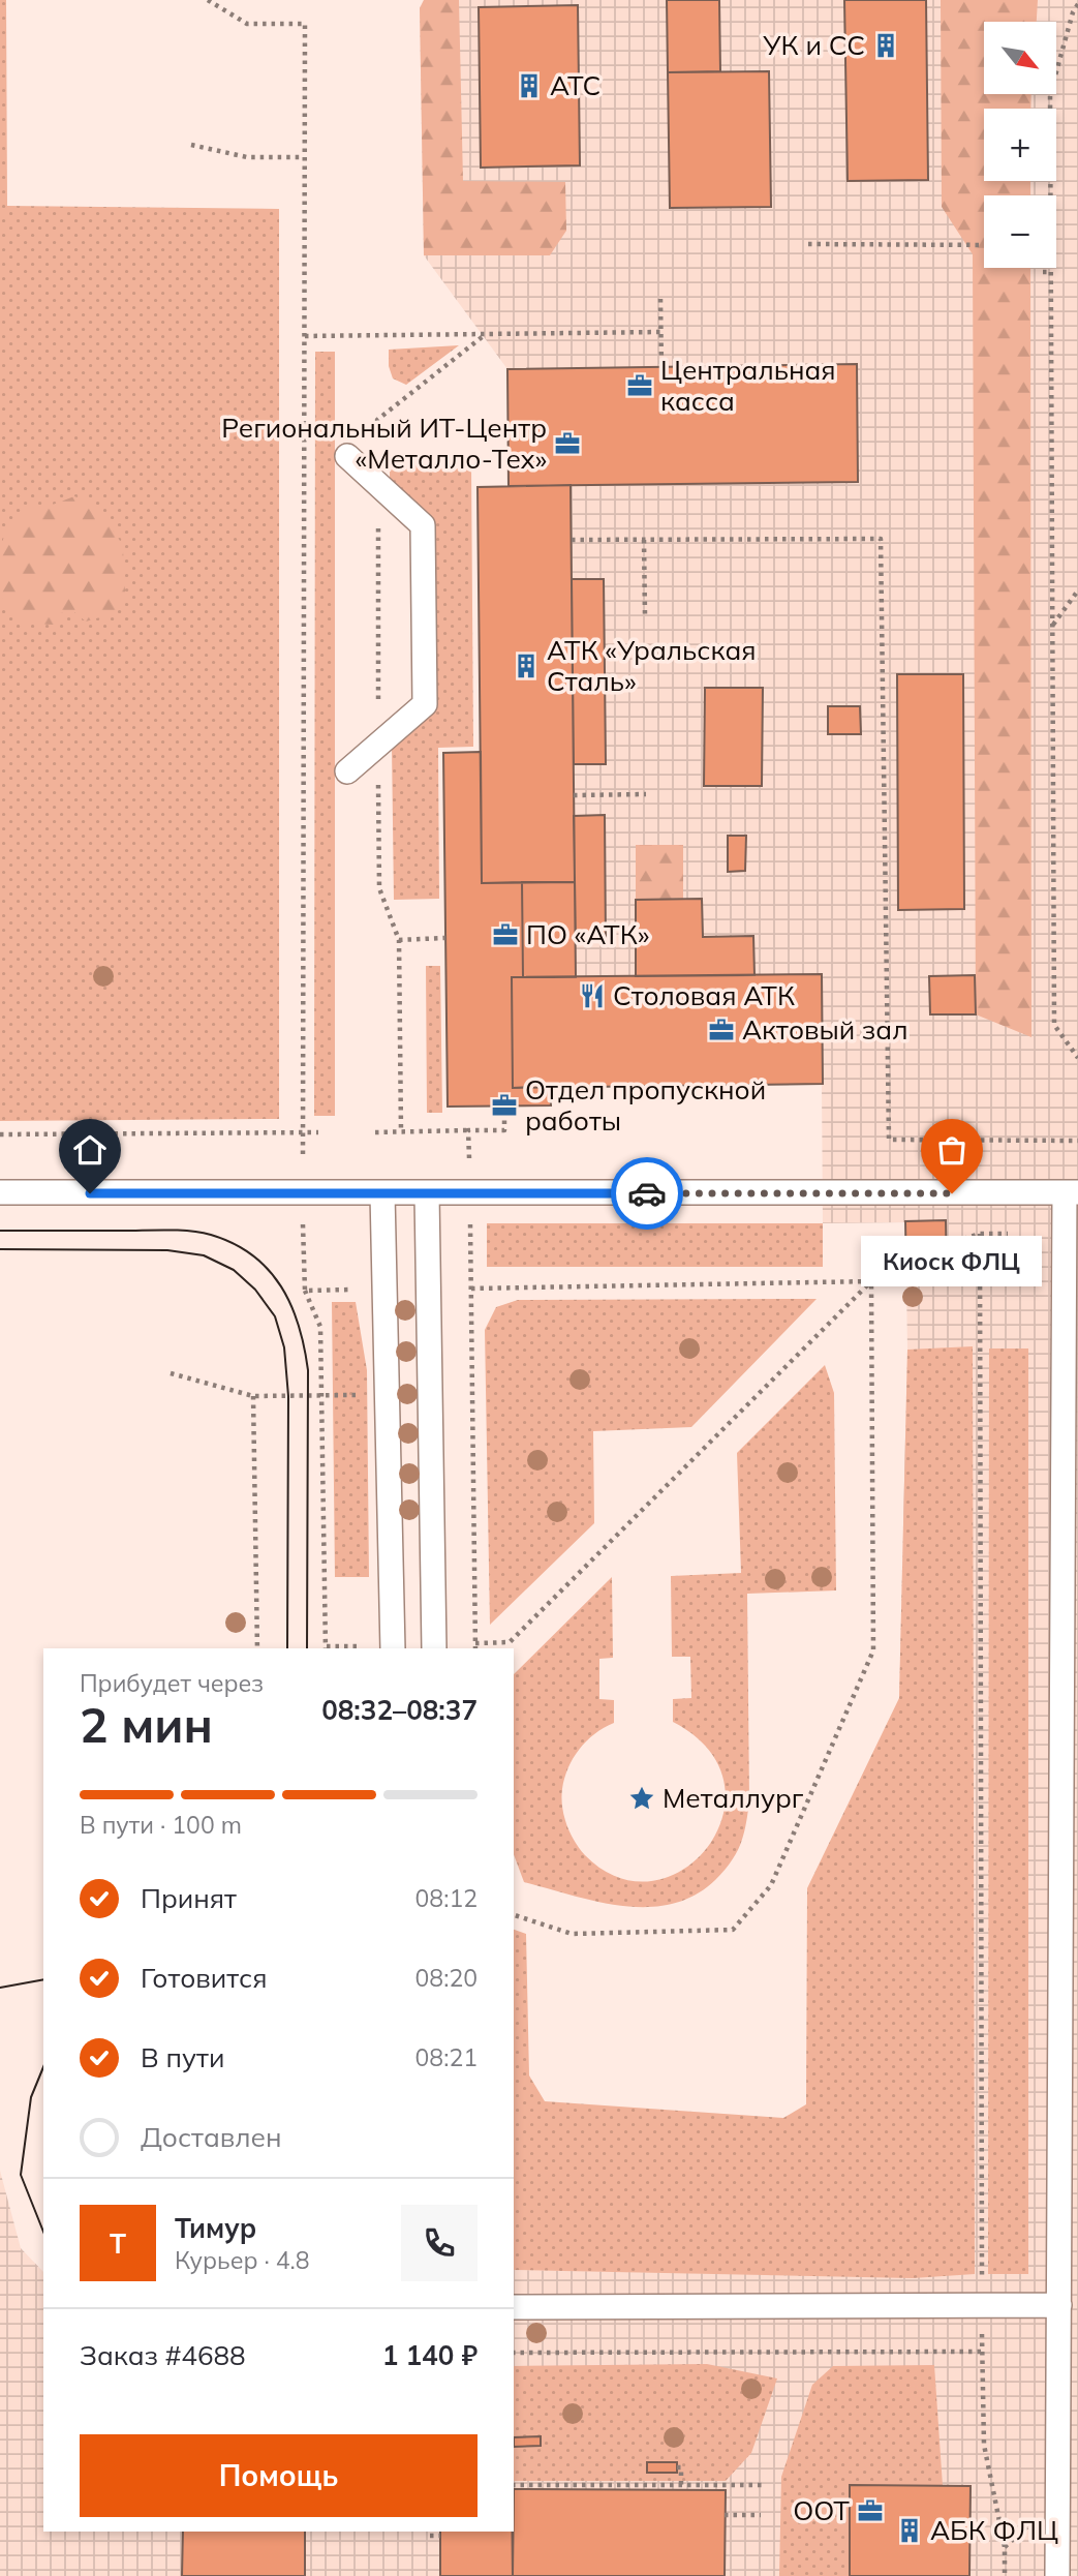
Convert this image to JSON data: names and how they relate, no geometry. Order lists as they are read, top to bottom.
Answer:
{
  "places": {
    "building": [
      "УК и СС",
      "АТС",
      "АТК «Уральская Сталь»",
      "АБК ФЛЦ"
    ],
    "office": [
      "Центральная касса",
      "Региональный ИТ-Центр «Металло-Тех»",
      "ПО «АТК»",
      "Актовый зал",
      "Отдел пропускной работы",
      "ООТ"
    ],
    "restaurant": ["Столовая АТК"],
    "other": ["Киоск ФЛЦ"],
    "place": ["Металлург"]
  },
  "north": "bottom right",
  "page": {
    "map_buttons": ["+", "−"],
    "bubble": "Киоск ФЛЦ",
    "heading": ["2 мин", "Прибудет через", "08:32–08:37"],
    "panel": [
      "Тимур",
      "Курьер · 4.8",
      "Заказ #4688",
      "1 140 ₽"
    ],
    "bar": "В пути · 100 m",
    "list": [
      ["Принят", "08:12"],
      ["Готовится", "08:20"],
      ["В пути", "08:21"],
      "Доставлен"
    ],
    "round": "Т",
    "buttons": "Помощь"
  }
}
